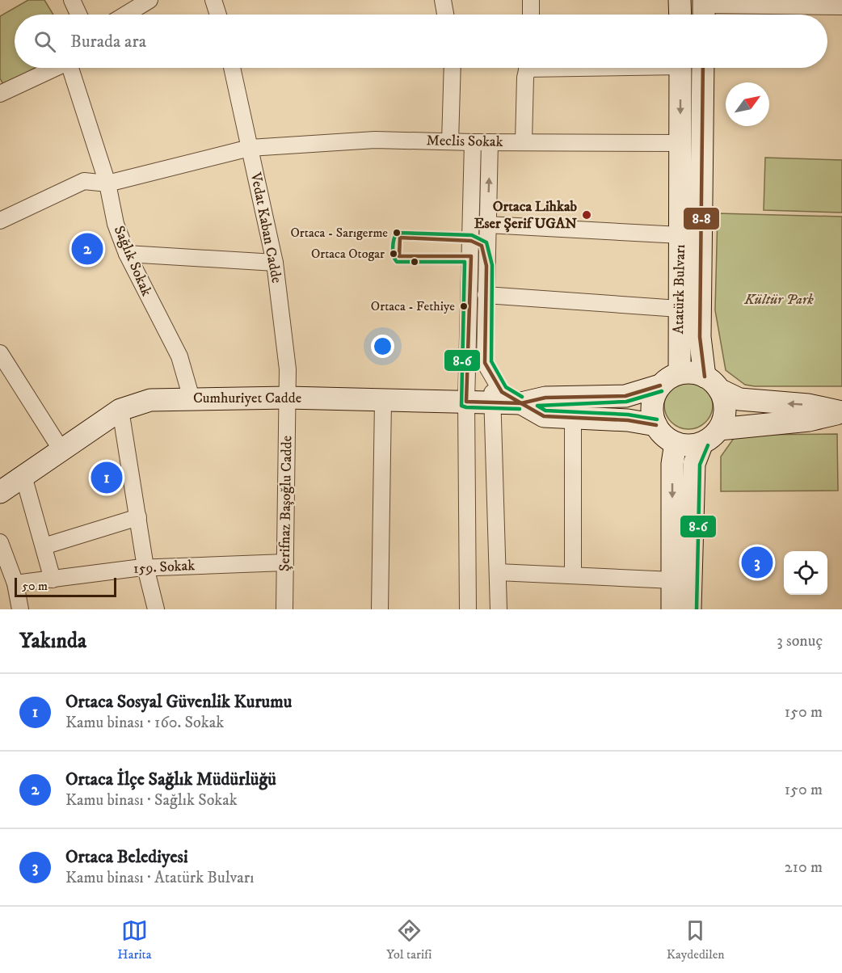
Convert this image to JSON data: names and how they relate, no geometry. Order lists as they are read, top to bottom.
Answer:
{
  "streets": {
    "main road": ["Atatürk Bulvarı", "Cumhuriyet Cadde"],
    "street": [
      "Meclis Sokak",
      "Vedat Kaban Cadde",
      "Sağlık Sokak",
      "Şerifnaz Başoğlu Cadde",
      "159. Sokak"
    ]
  },
  "crossings": [
    ["Meclis Sokak", "Vedat Kaban Cadde"],
    ["Meclis Sokak", "Sağlık Sokak"],
    ["Meclis Sokak", "Atatürk Bulvarı"],
    ["Vedat Kaban Cadde", "Cumhuriyet Cadde"],
    ["Vedat Kaban Cadde", "Şerifnaz Başoğlu Cadde"],
    ["Sağlık Sokak", "Cumhuriyet Cadde"],
    ["Atatürk Bulvarı", "Cumhuriyet Cadde"],
    ["Cumhuriyet Cadde", "Şerifnaz Başoğlu Cadde"],
    ["Şerifnaz Başoğlu Cadde", "159. Sokak"]
  ],
  "parks": ["Kültür Park"],
  "places": [
    "Ortaca Lihkab Eser Şerif UGAN",
    "Ortaca - Sarıgerme",
    "Ortaca Otogar",
    "Ortaca - Fethiye"
  ],
  "lines": ["transit line 8-8", "transit line 8-6"],
  "scale_bar": "50 m",
  "north": "top right",
  "page": {
    "search": "Burada ara",
    "pins": ["2", "1", "3"],
    "scale": "50 m",
    "heading": ["Yakında", "3 sonuç"],
    "list": [
      {
        "mark": "1",
        "name": "Ortaca Sosyal Güvenlik Kurumu",
        "note": "Kamu binası · 160. Sokak",
        "value": "150 m"
      },
      {
        "mark": "2",
        "name": "Ortaca İlçe Sağlık Müdürlüğü",
        "note": "Kamu binası · Sağlık Sokak",
        "value": "150 m"
      },
      {
        "mark": "3",
        "name": "Ortaca Belediyesi",
        "note": "Kamu binası · Atatürk Bulvarı",
        "value": "210 m"
      }
    ],
    "nav": ["Harita", "Yol tarifi", "Kaydedilen"]
  }
}
